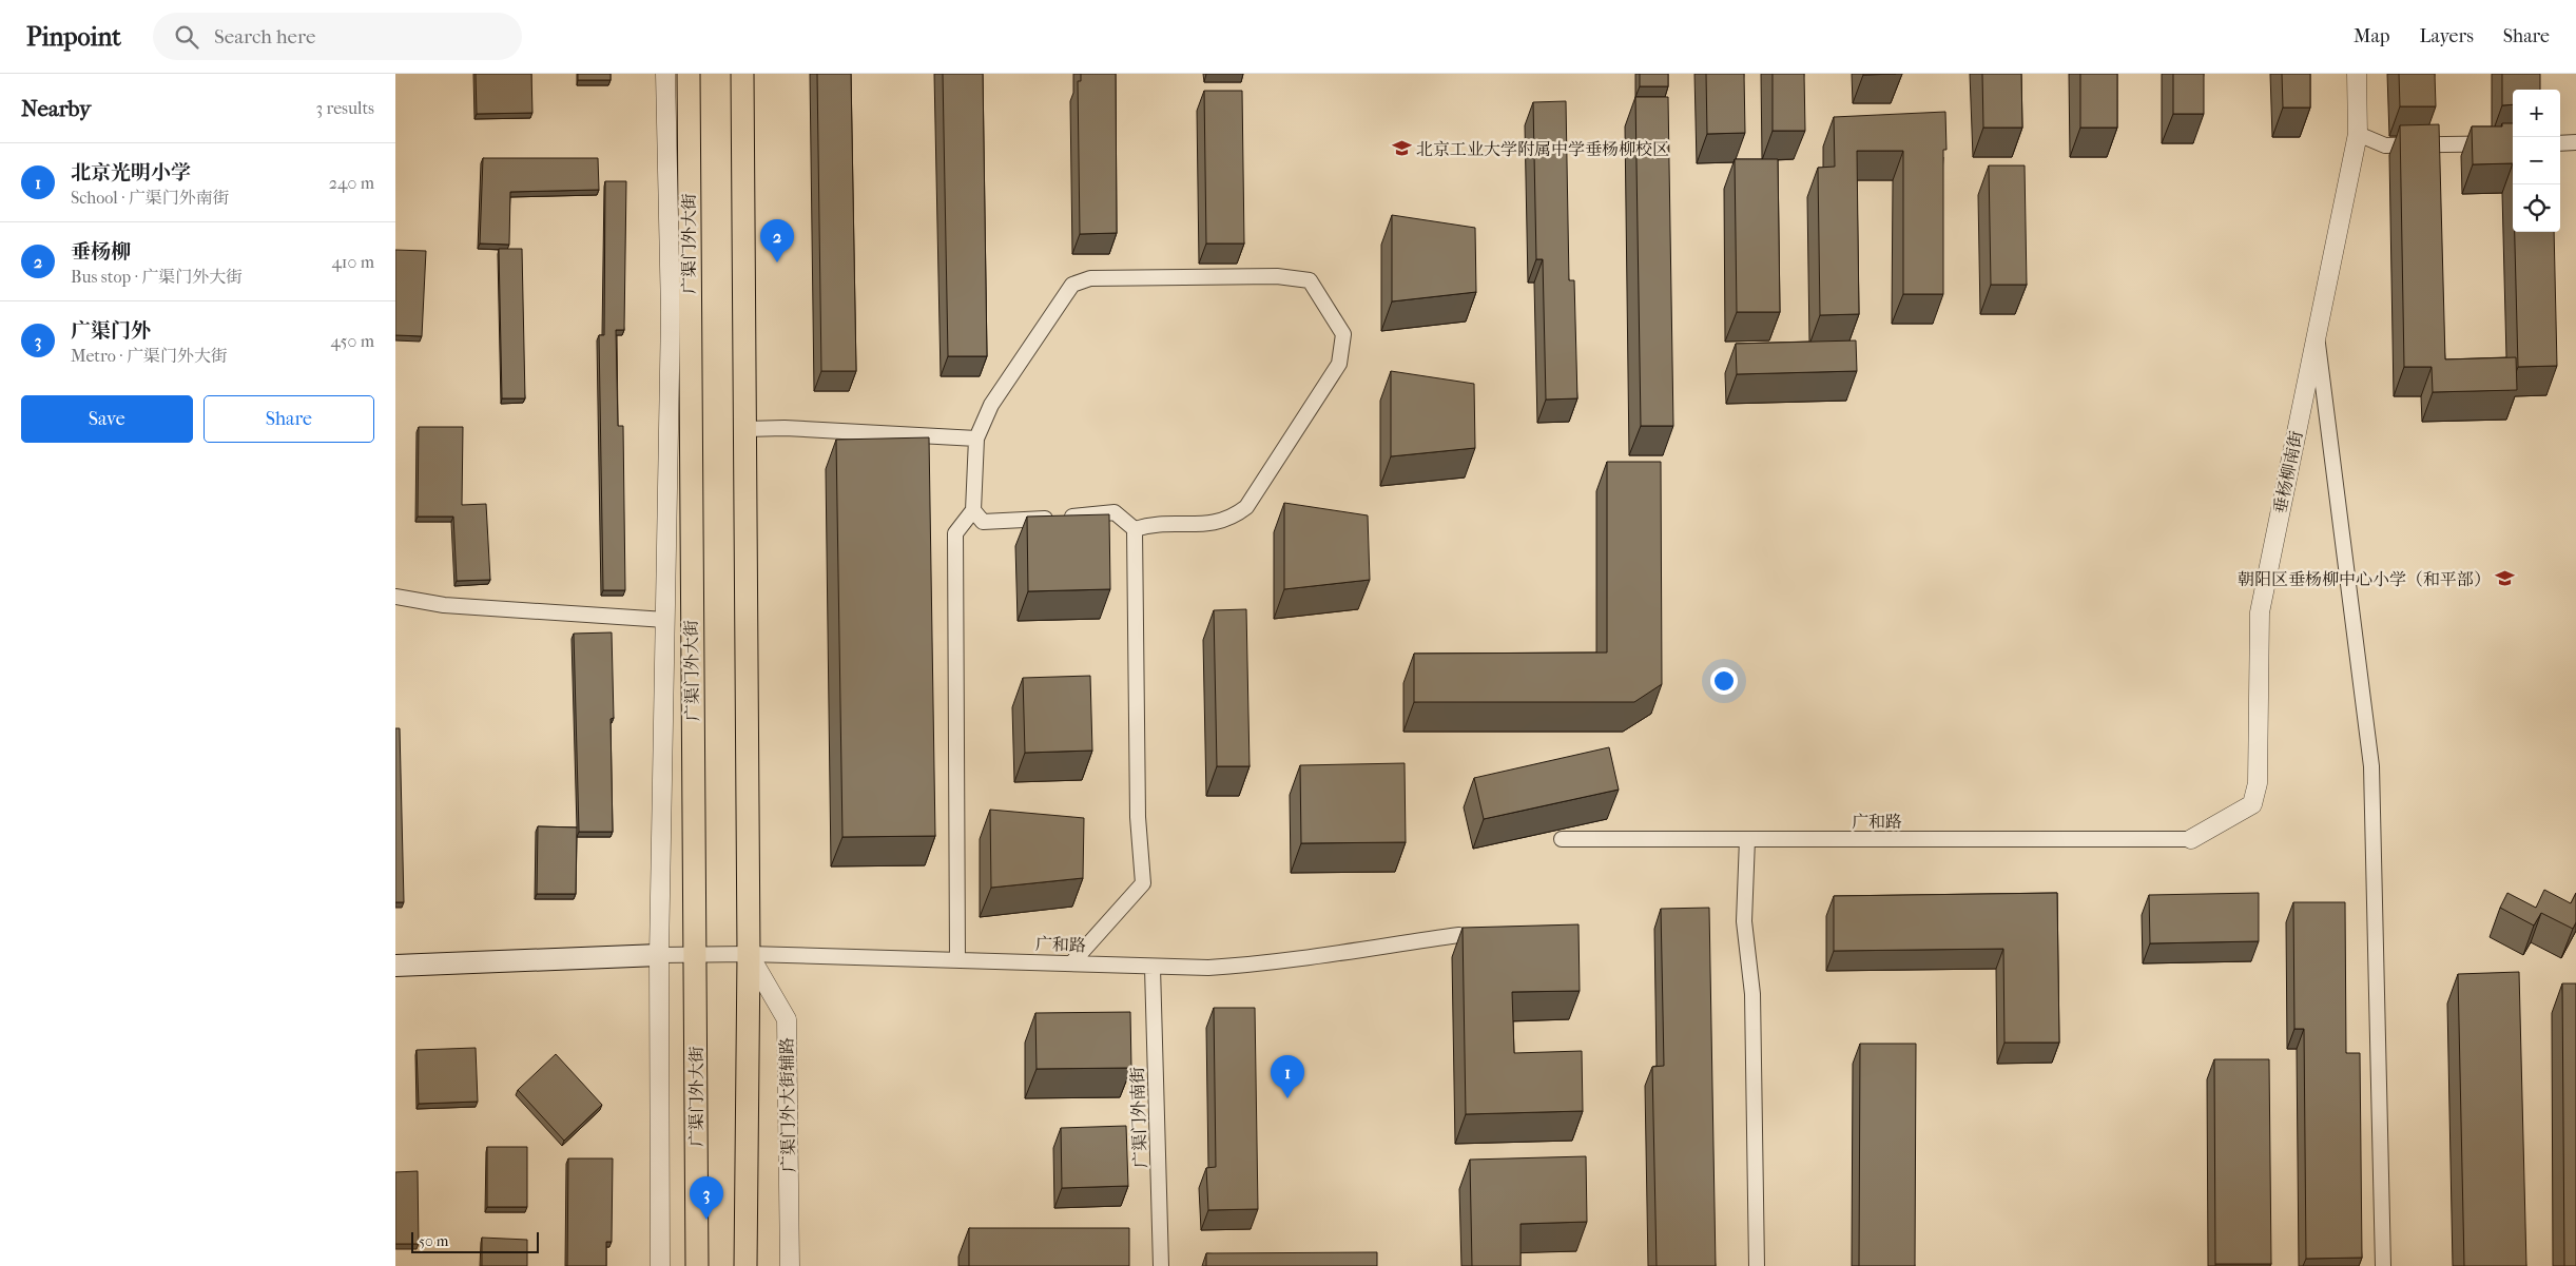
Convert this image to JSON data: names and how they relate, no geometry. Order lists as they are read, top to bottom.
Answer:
{
  "streets": {
    "main road": ["广渠门外大街"],
    "street": [
      "垂杨柳南街",
      "广和路",
      "广渠门外大街辅路",
      "广渠门外南街"
    ]
  },
  "crossings": [
    ["广渠门外大街", "广和路"],
    ["垂杨柳南街", "广和路"],
    ["广和路", "广渠门外大街辅路"],
    ["广和路", "广渠门外南街"]
  ],
  "places": {
    "school or university": ["北京工业大学附属中学垂杨柳校区", "朝阳区垂杨柳中心小学（和平部）"]
  },
  "scale_bar": "50 m",
  "page": {
    "header": "Pinpoint",
    "search": "Search here",
    "nav": ["Map", "Layers", "Share"],
    "heading": ["Nearby", "3 results"],
    "map_buttons": ["+", "−"],
    "list": [
      {
        "mark": "1",
        "name": "北京光明小学",
        "note": "School · 广渠门外南街",
        "value": "240 m"
      },
      {
        "mark": "2",
        "name": "垂杨柳",
        "note": "Bus stop · 广渠门外大街",
        "value": "410 m"
      },
      {
        "mark": "3",
        "name": "广渠门外",
        "note": "Metro · 广渠门外大街",
        "value": "450 m"
      }
    ],
    "pins": ["2", "1", "3"],
    "buttons": ["Save", "Share"],
    "scale": "50 m"
  }
}
